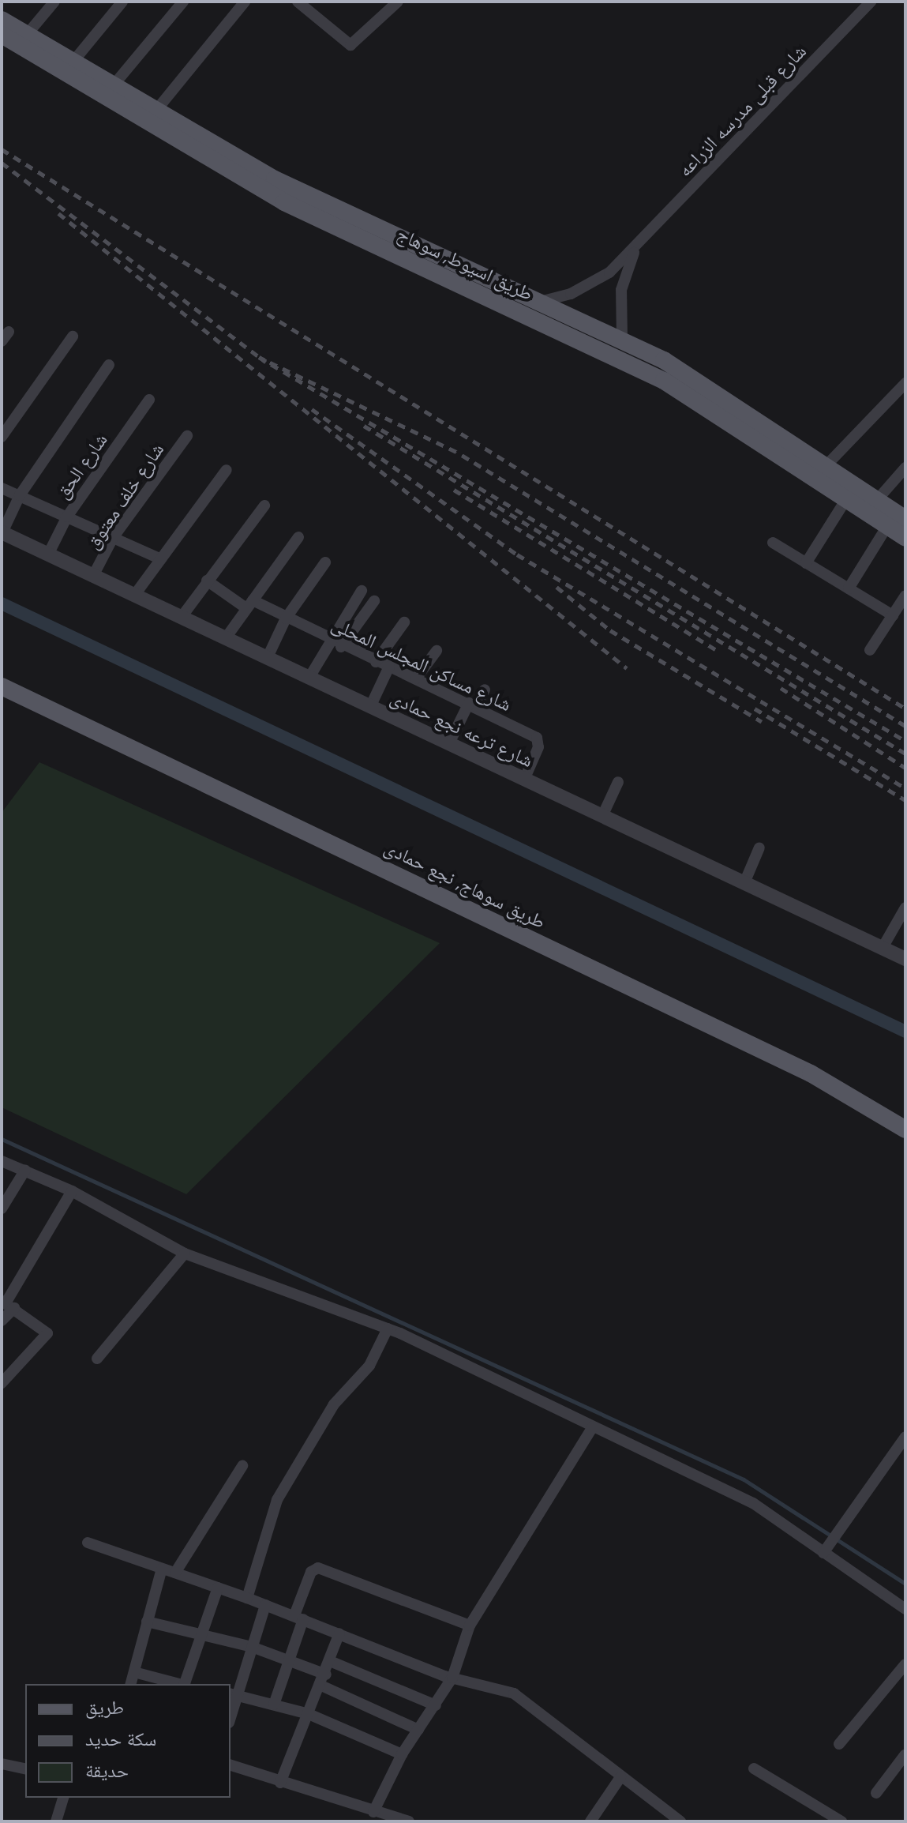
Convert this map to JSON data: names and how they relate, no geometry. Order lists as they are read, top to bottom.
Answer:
{
  "streets": {
    "main road": ["طريق اسيوط, سوهاج", "طريق سوهاج, نجع حمادى"],
    "street": [
      "شارع قبلى مدرسه الزراعه",
      "شارع الحق",
      "شارع خلف معتوق",
      "شارع مساكن المجلس المحلى",
      "شارع ترعه نجع حمادى"
    ]
  },
  "crossings": [
    ["شارع قبلى مدرسه الزراعه", "طريق اسيوط, سوهاج"],
    ["شارع الحق", "شارع ترعه نجع حمادى"],
    ["شارع خلف معتوق", "شارع ترعه نجع حمادى"],
    ["شارع مساكن المجلس المحلى", "شارع ترعه نجع حمادى"]
  ],
  "legend": ["طريق", "سكة حديد", "حديقة"]
}
